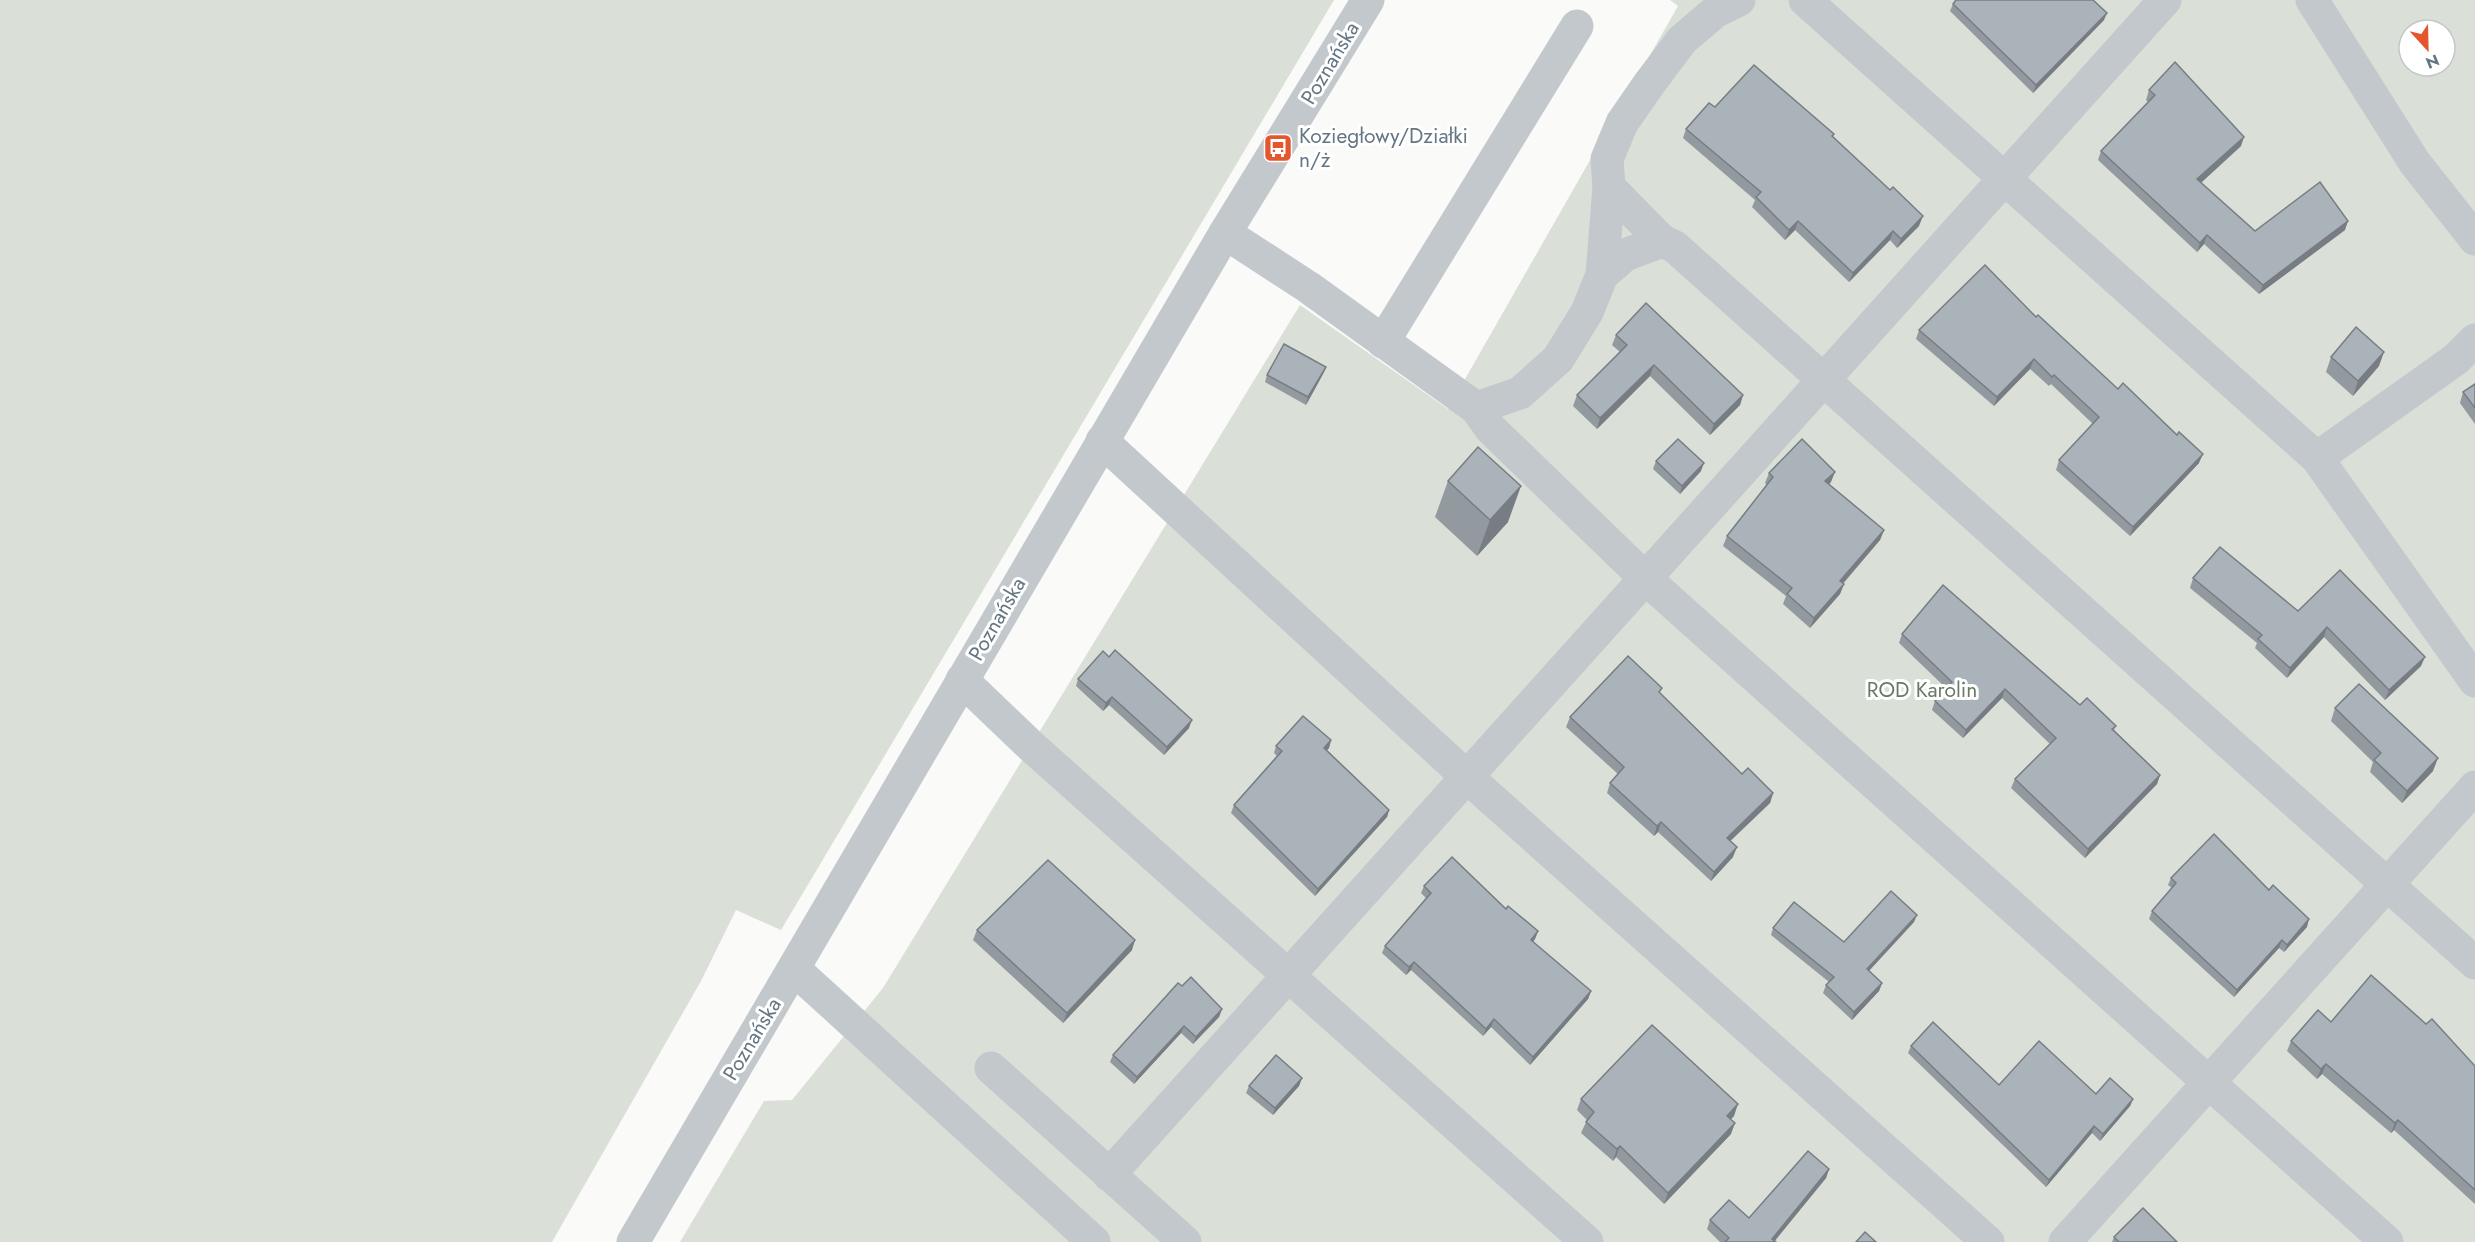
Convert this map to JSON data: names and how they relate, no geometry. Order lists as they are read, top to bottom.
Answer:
{
  "streets": {
    "street": ["Poznańska"]
  },
  "parks": ["ROD Karolin"],
  "places": {
    "bus stop": ["Koziegłowy/Działki n/ż"]
  },
  "north": "bottom"
}
